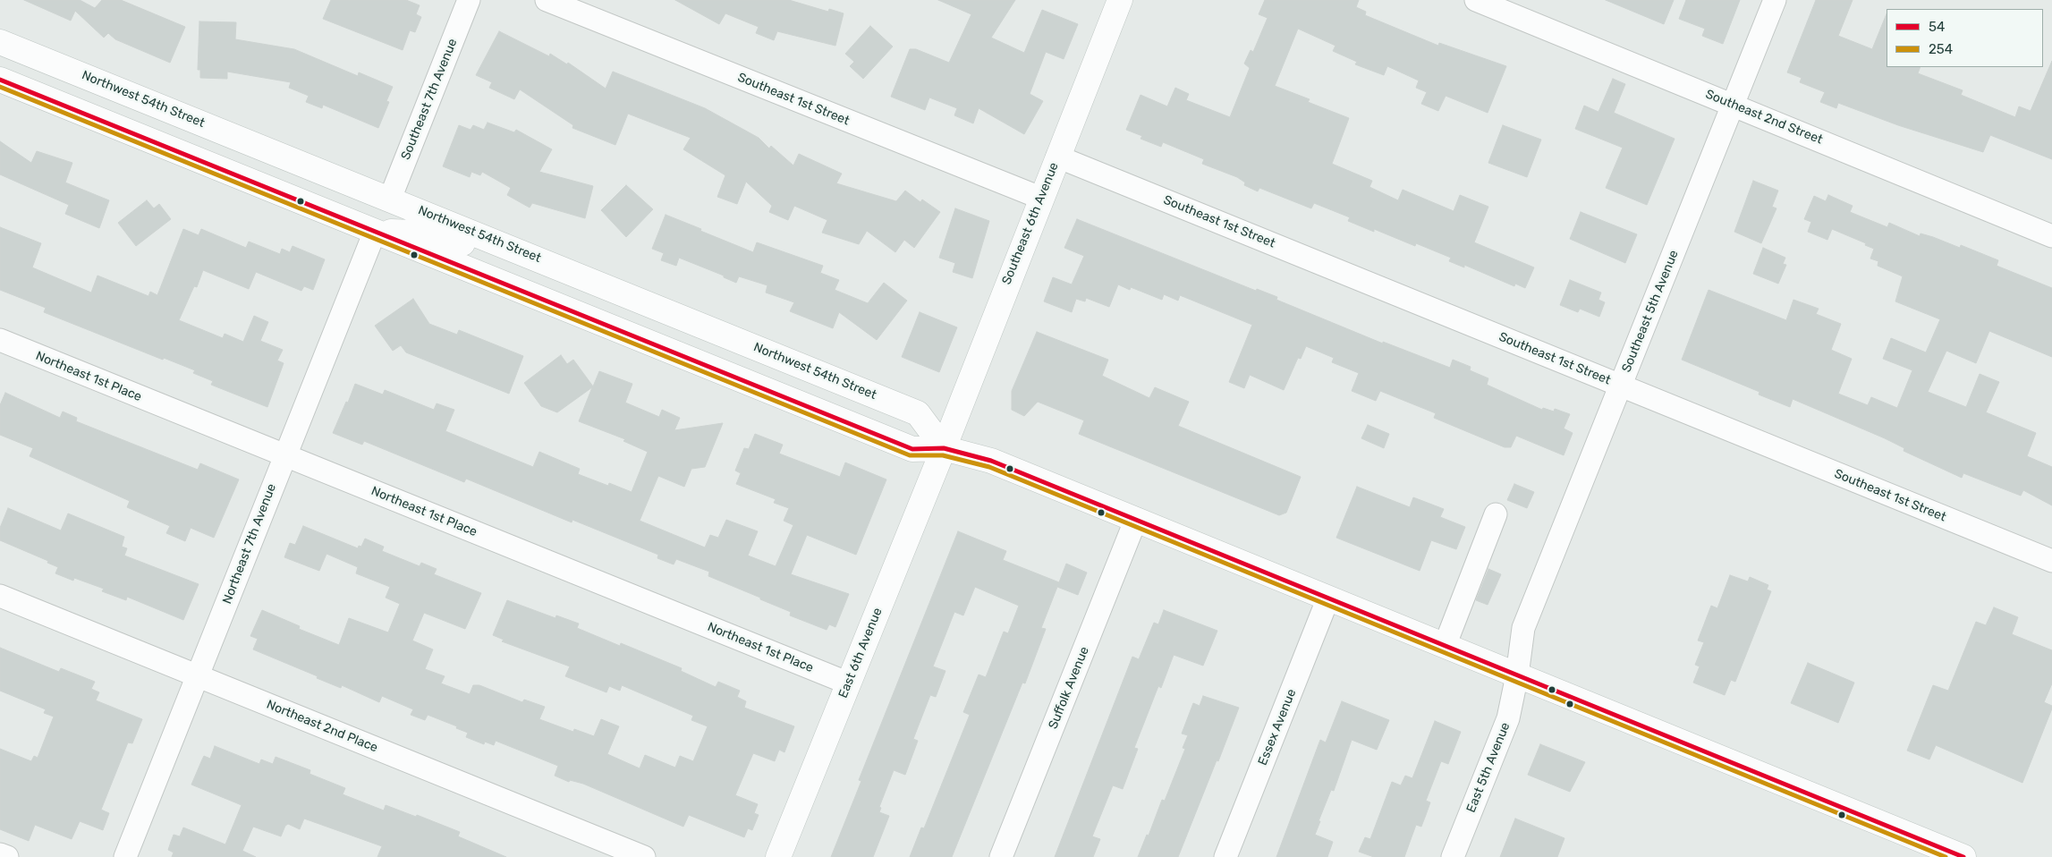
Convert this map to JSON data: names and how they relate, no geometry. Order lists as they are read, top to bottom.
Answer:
{
  "streets": {
    "main road": ["Northwest 54th Street", "Southeast 6th Avenue", "East 6th Avenue"],
    "street": [
      "Southeast 7th Avenue",
      "Southeast 1st Street",
      "Southeast 2nd Street",
      "Southeast 5th Avenue",
      "Northeast 1st Place",
      "Northeast 7th Avenue",
      "Suffolk Avenue",
      "Northeast 2nd Place",
      "Essex Avenue",
      "East 5th Avenue"
    ]
  },
  "crossings": [
    ["Northwest 54th Street", "Southeast 7th Avenue"],
    ["Northwest 54th Street", "Southeast 6th Avenue"],
    ["Northwest 54th Street", "East 6th Avenue"],
    ["Southeast 1st Street", "Southeast 6th Avenue"],
    ["Southeast 1st Street", "Southeast 5th Avenue"],
    ["Southeast 2nd Street", "Southeast 5th Avenue"],
    ["Southeast 6th Avenue", "East 6th Avenue"],
    ["Southeast 5th Avenue", "East 5th Avenue"],
    ["Northeast 1st Place", "Northeast 7th Avenue"],
    ["Northeast 1st Place", "East 6th Avenue"],
    ["Northeast 7th Avenue", "Northeast 2nd Place"]
  ],
  "lines": ["transit line 54", "transit line 254"],
  "legend": ["54", "254"]
}
